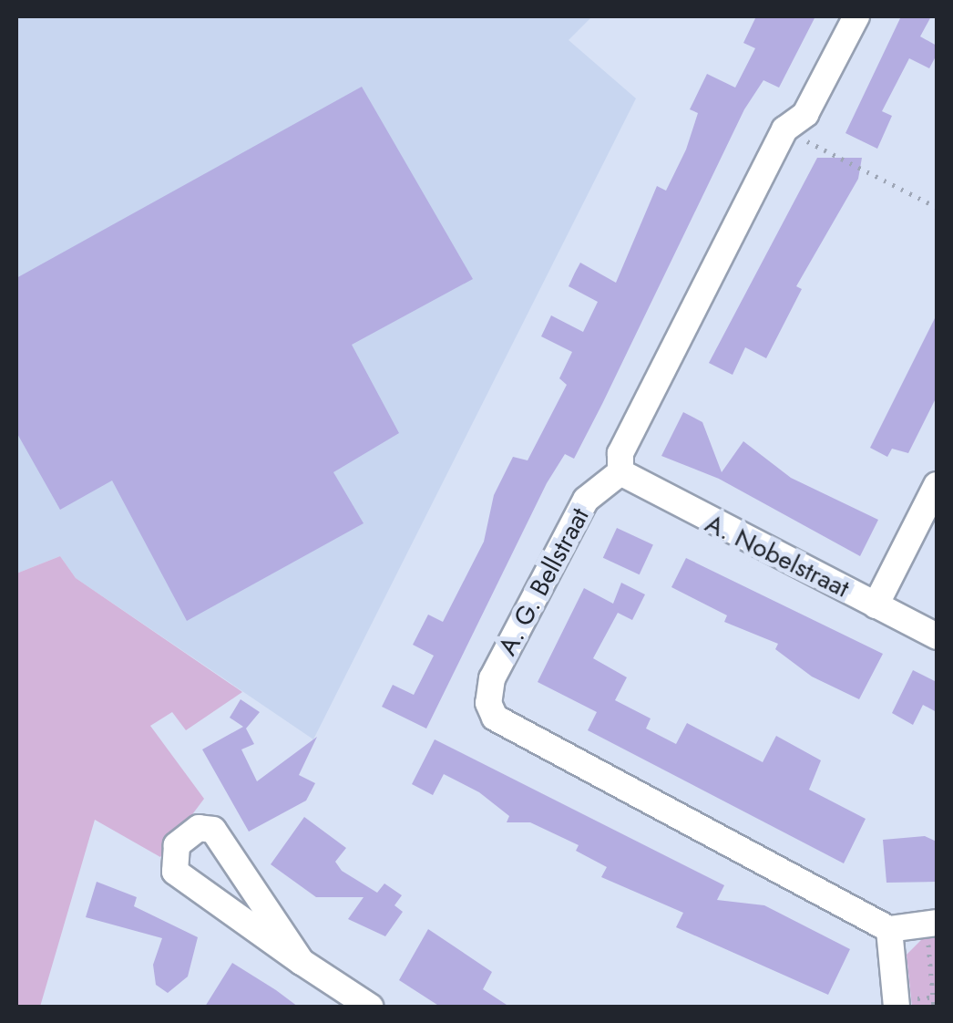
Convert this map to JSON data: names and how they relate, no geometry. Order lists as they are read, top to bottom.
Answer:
{
  "streets": {
    "street": ["A. Nobelstraat", "A. G. Bellstraat"]
  },
  "crossings": [
    ["A. Nobelstraat", "A. G. Bellstraat"]
  ]
}
